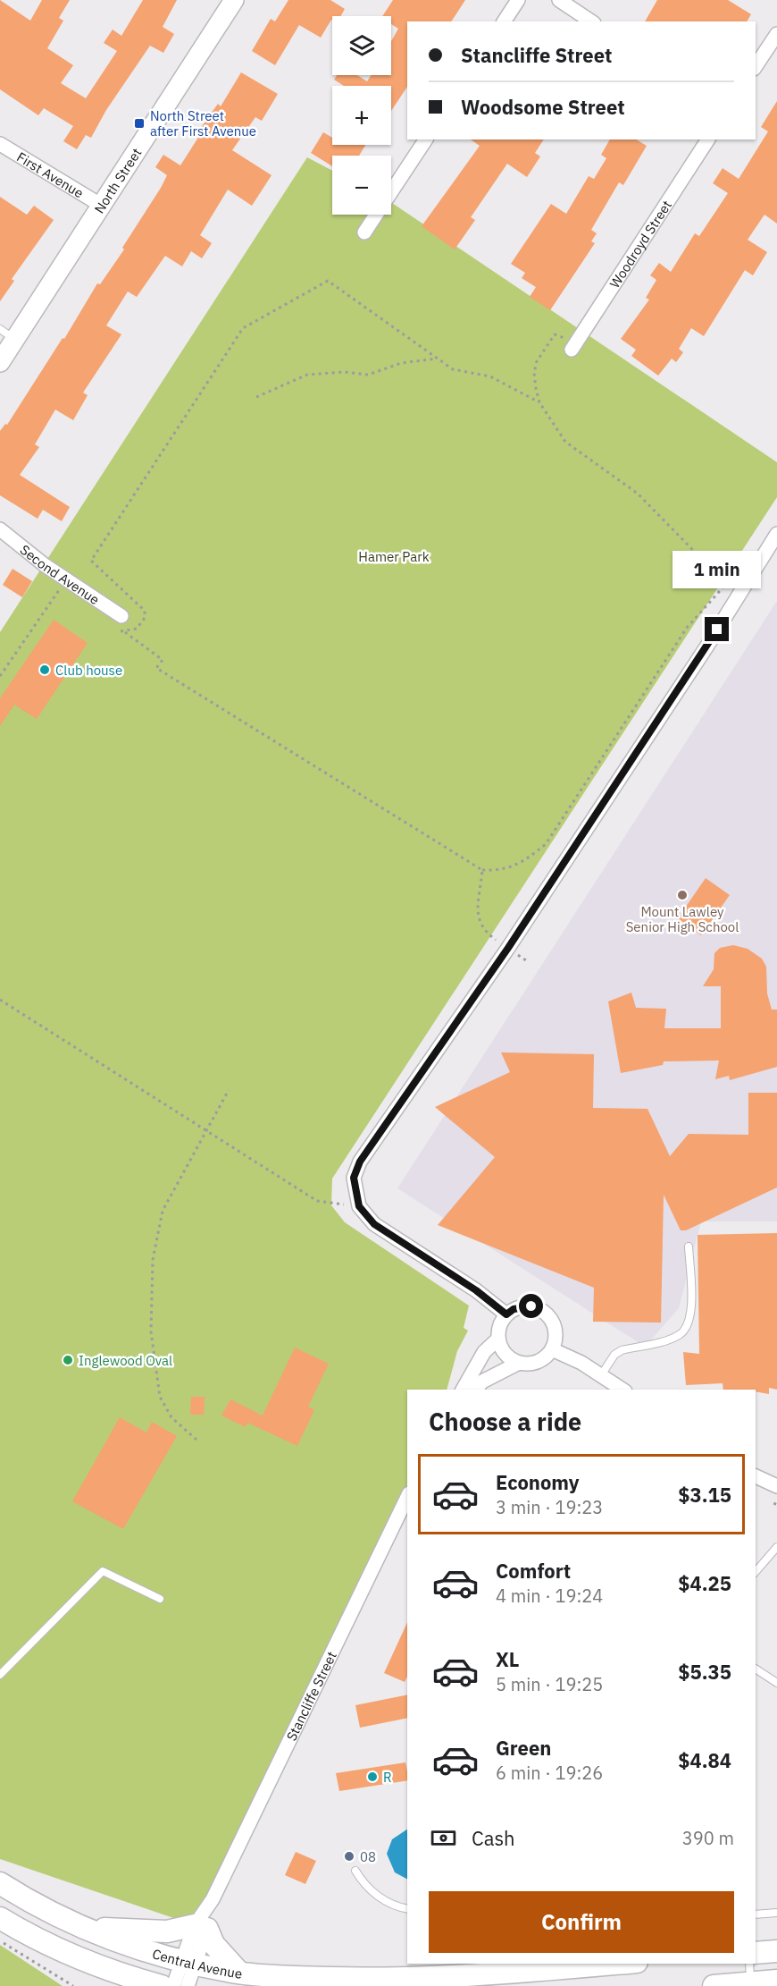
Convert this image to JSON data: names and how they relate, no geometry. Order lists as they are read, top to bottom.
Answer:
{
  "streets": {
    "main road": ["North Street", "Central Avenue"],
    "street": [
      "First Avenue",
      "Woodroyd Street",
      "Second Avenue",
      "Stancliffe Street"
    ]
  },
  "crossings": [
    ["First Avenue", "North Street"],
    ["Stancliffe Street", "Central Avenue"]
  ],
  "parks": ["Hamer Park"],
  "places": {
    "transit": ["North Street after First Avenue"],
    "other": [
      "Club house",
      "Mount Lawley Senior High School",
      "Inglewood Oval",
      "R",
      "08"
    ]
  },
  "page": {
    "map_buttons": ["+", "−"],
    "banner": ["Stancliffe Street", "Woodsome Street"],
    "bubble": "1 min",
    "heading": "Choose a ride",
    "list": [
      {
        "name": "Economy",
        "note": "3 min · 19:23",
        "value": "$3.15"
      },
      {
        "name": "Comfort",
        "note": "4 min · 19:24",
        "value": "$4.25"
      },
      {
        "name": "XL",
        "note": "5 min · 19:25",
        "value": "$5.35"
      },
      {
        "name": "Green",
        "note": "6 min · 19:26",
        "value": "$4.84"
      }
    ],
    "pay": ["Cash", "390 m"],
    "buttons": "Confirm"
  }
}
